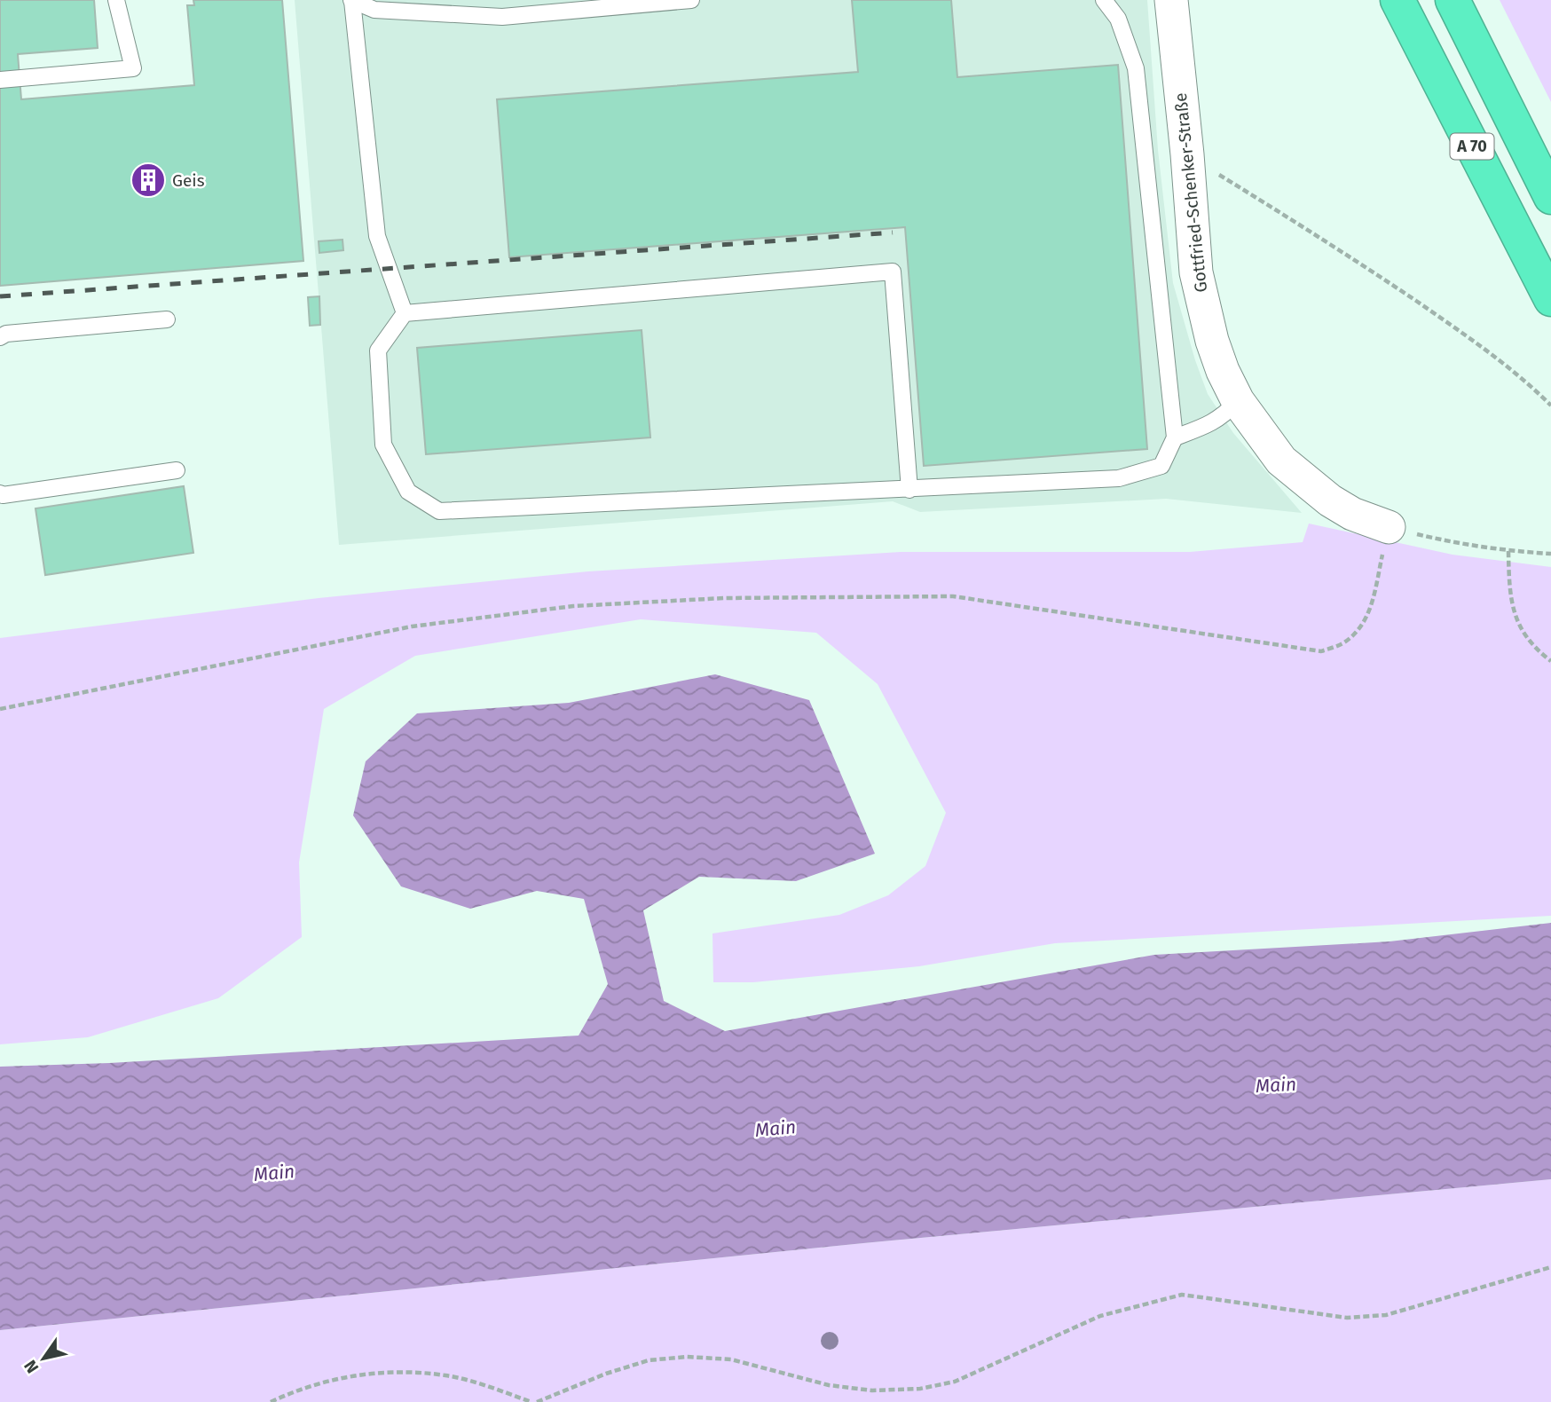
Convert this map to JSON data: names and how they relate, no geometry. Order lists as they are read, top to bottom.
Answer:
{
  "streets": {
    "highway": ["A 70"],
    "street": ["Gottfried-Schenker-Straße"]
  },
  "water": ["Main"],
  "places": {
    "building": ["Geis"]
  },
  "north": "bottom left"
}
